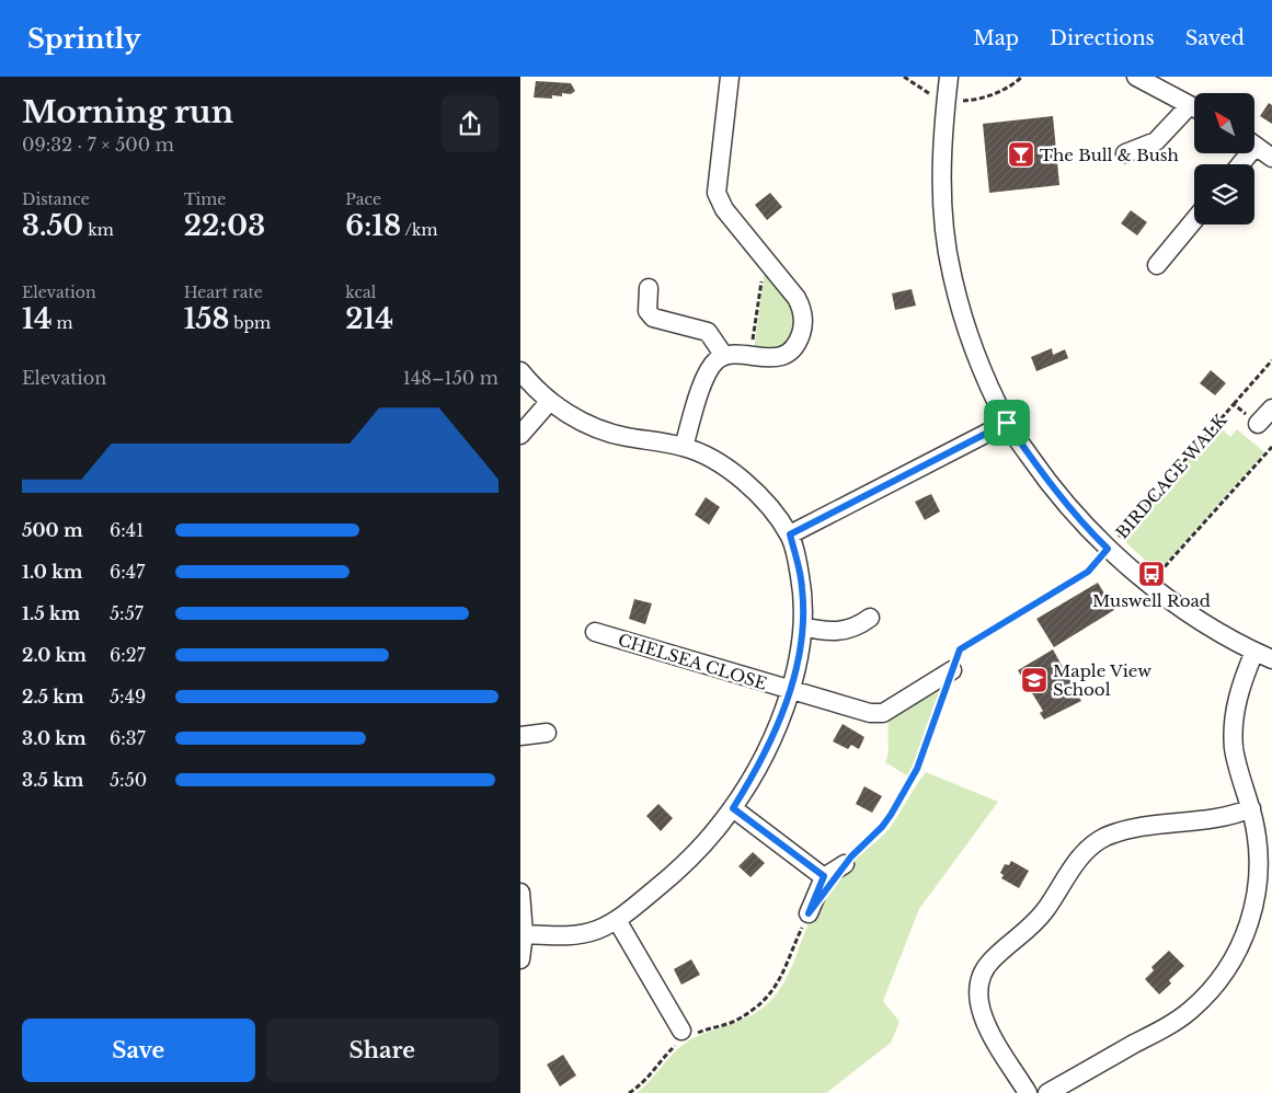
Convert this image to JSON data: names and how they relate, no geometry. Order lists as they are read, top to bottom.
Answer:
{
  "streets": {
    "street": ["CHELSEA CLOSE"],
    "path": ["BIRDCAGE WALK"]
  },
  "crossings": [
    ["BIRDCAGE WALK", "CHELSEA CLOSE"]
  ],
  "places": {
    "bar": ["The Bull & Bush"],
    "bus stop": ["Muswell Road"],
    "school or university": ["Maple View School"]
  },
  "north": "top left",
  "page": {
    "header": "Sprintly",
    "nav": ["Map", "Directions", "Saved"],
    "heading": ["Morning run", "09:32 · 7 × 500 m"],
    "stats": [
      ["Distance", "3.50 km"],
      ["Time", "22:03"],
      ["Pace", "6:18 /km"],
      ["Elevation", "14 m"],
      ["Heart rate", "158 bpm"],
      ["kcal", "214"]
    ],
    "chart": ["Elevation", "148–150 m"],
    "list": [
      {
        "name": "500 m",
        "note": "6:41"
      },
      {
        "name": "1.0 km",
        "note": "6:47"
      },
      {
        "name": "1.5 km",
        "note": "5:57"
      },
      {
        "name": "2.0 km",
        "note": "6:27"
      },
      {
        "name": "2.5 km",
        "note": "5:49"
      },
      {
        "name": "3.0 km",
        "note": "6:37"
      },
      {
        "name": "3.5 km",
        "note": "5:50"
      }
    ],
    "buttons": ["Save", "Share"]
  }
}
